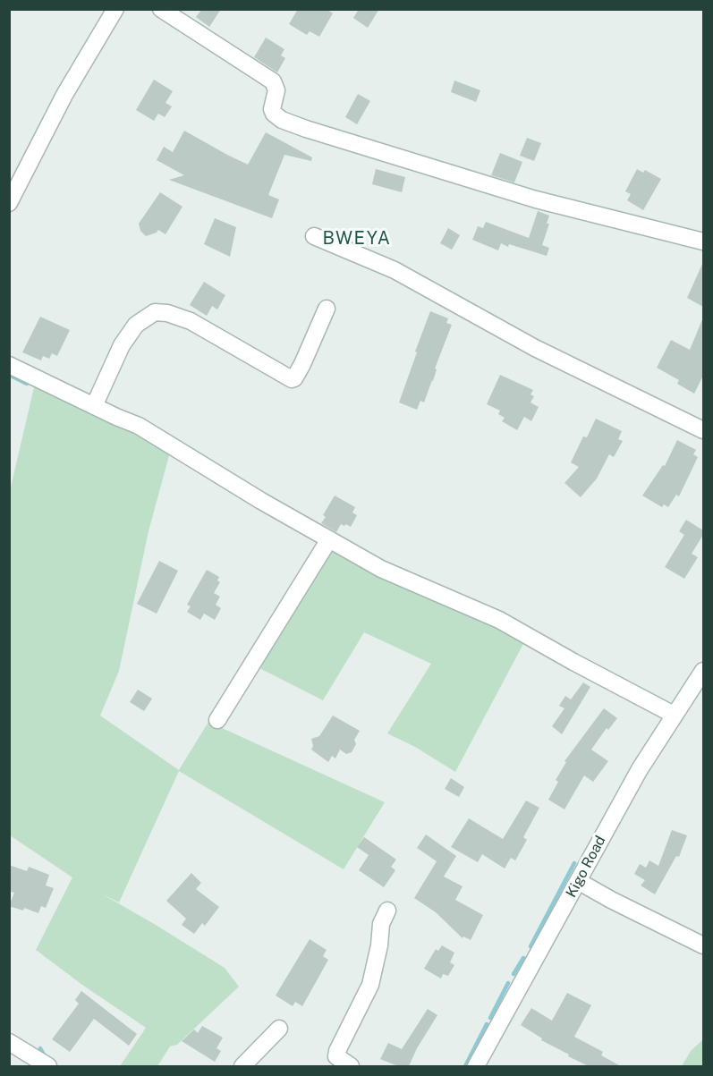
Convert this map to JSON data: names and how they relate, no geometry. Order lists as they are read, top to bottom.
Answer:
{
  "streets": {
    "street": ["Kigo Road"]
  },
  "districts": ["BWEYA"]
}
